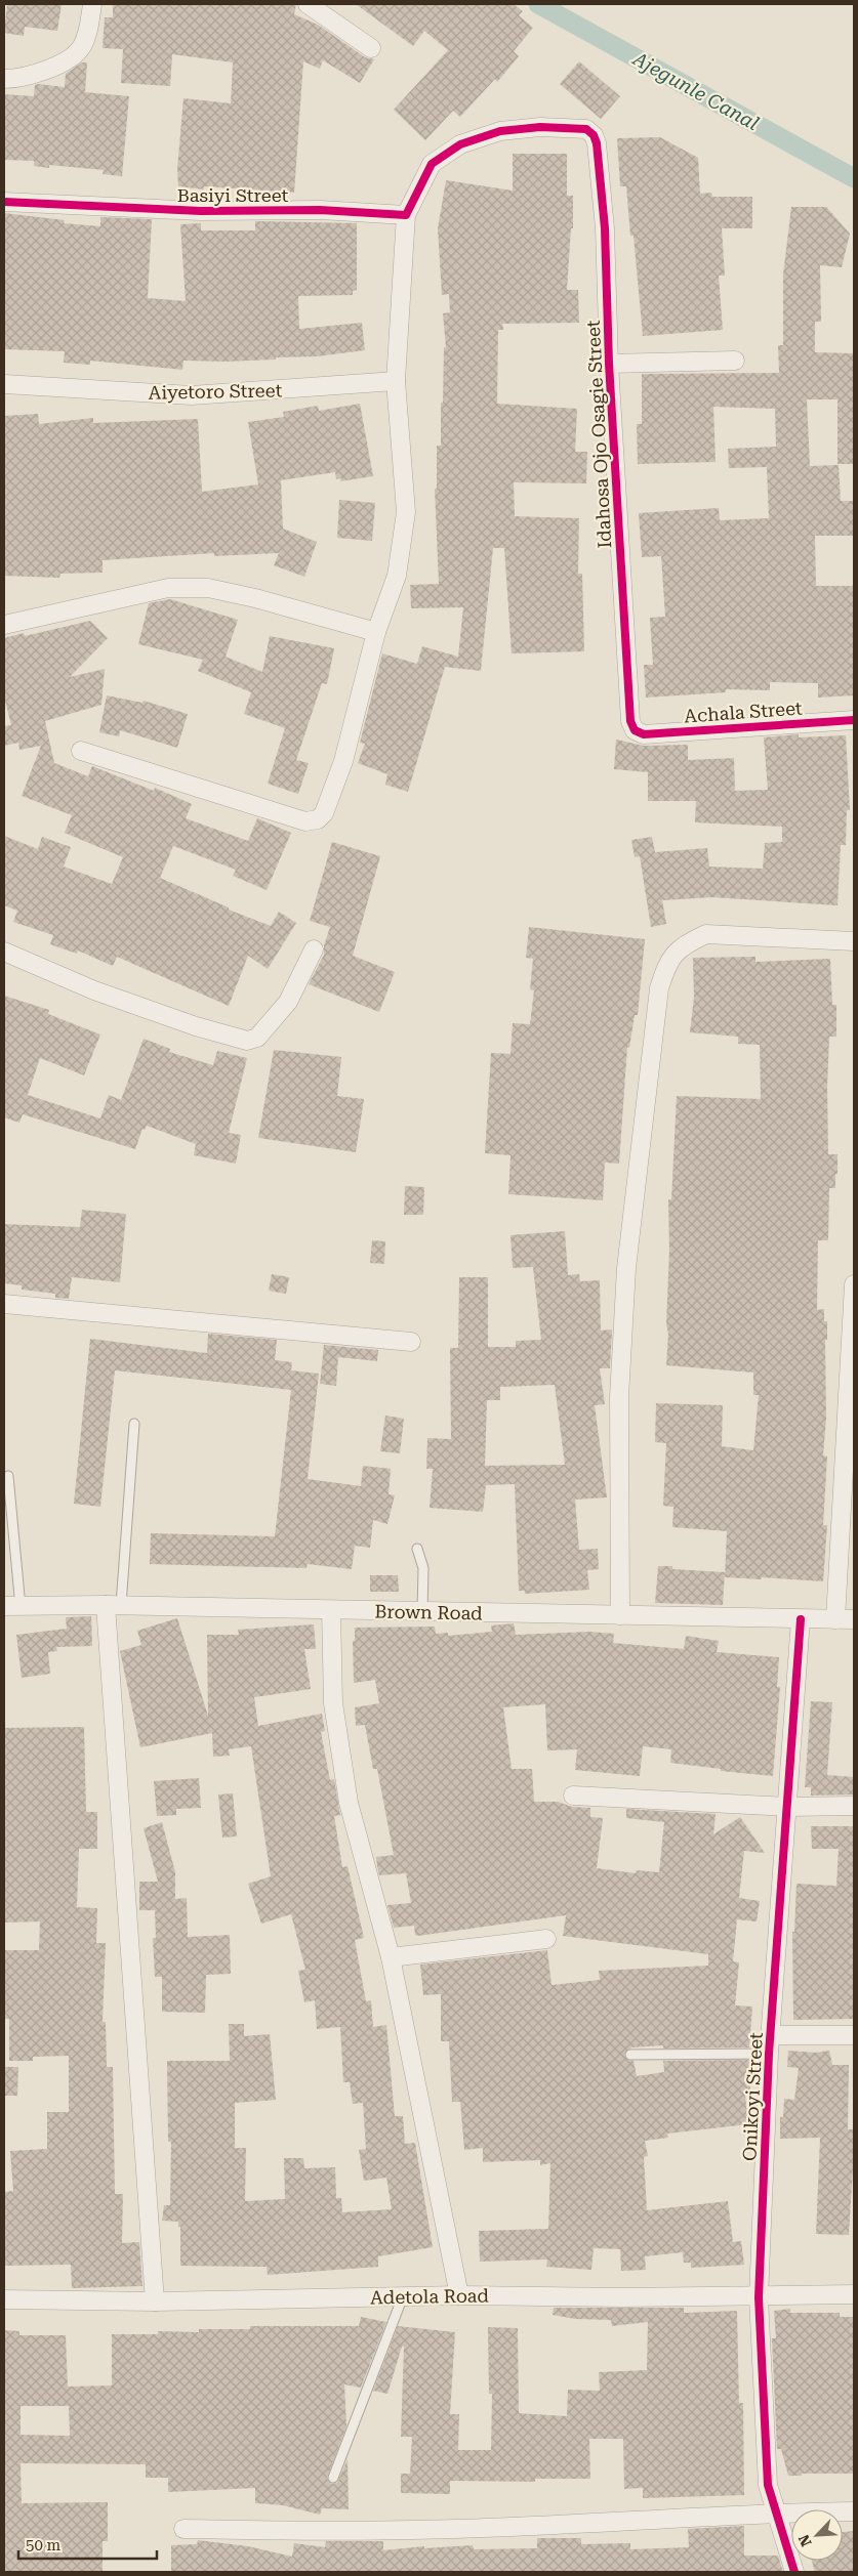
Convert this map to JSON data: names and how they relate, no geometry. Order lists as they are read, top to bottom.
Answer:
{
  "streets": {
    "street": [
      "Basiyi Street",
      "Aiyetoro Street",
      "Idahosa Ojo Osagie Street",
      "Achala Street",
      "Brown Road",
      "Onikoyi Street",
      "Adetola Road"
    ]
  },
  "crossings": [
    ["Basiyi Street", "Idahosa Ojo Osagie Street"],
    ["Idahosa Ojo Osagie Street", "Achala Street"],
    ["Brown Road", "Onikoyi Street"],
    ["Onikoyi Street", "Adetola Road"]
  ],
  "water": ["Ajegunle Canal"],
  "scale_bar": "50 m",
  "north": "bottom left"
}
